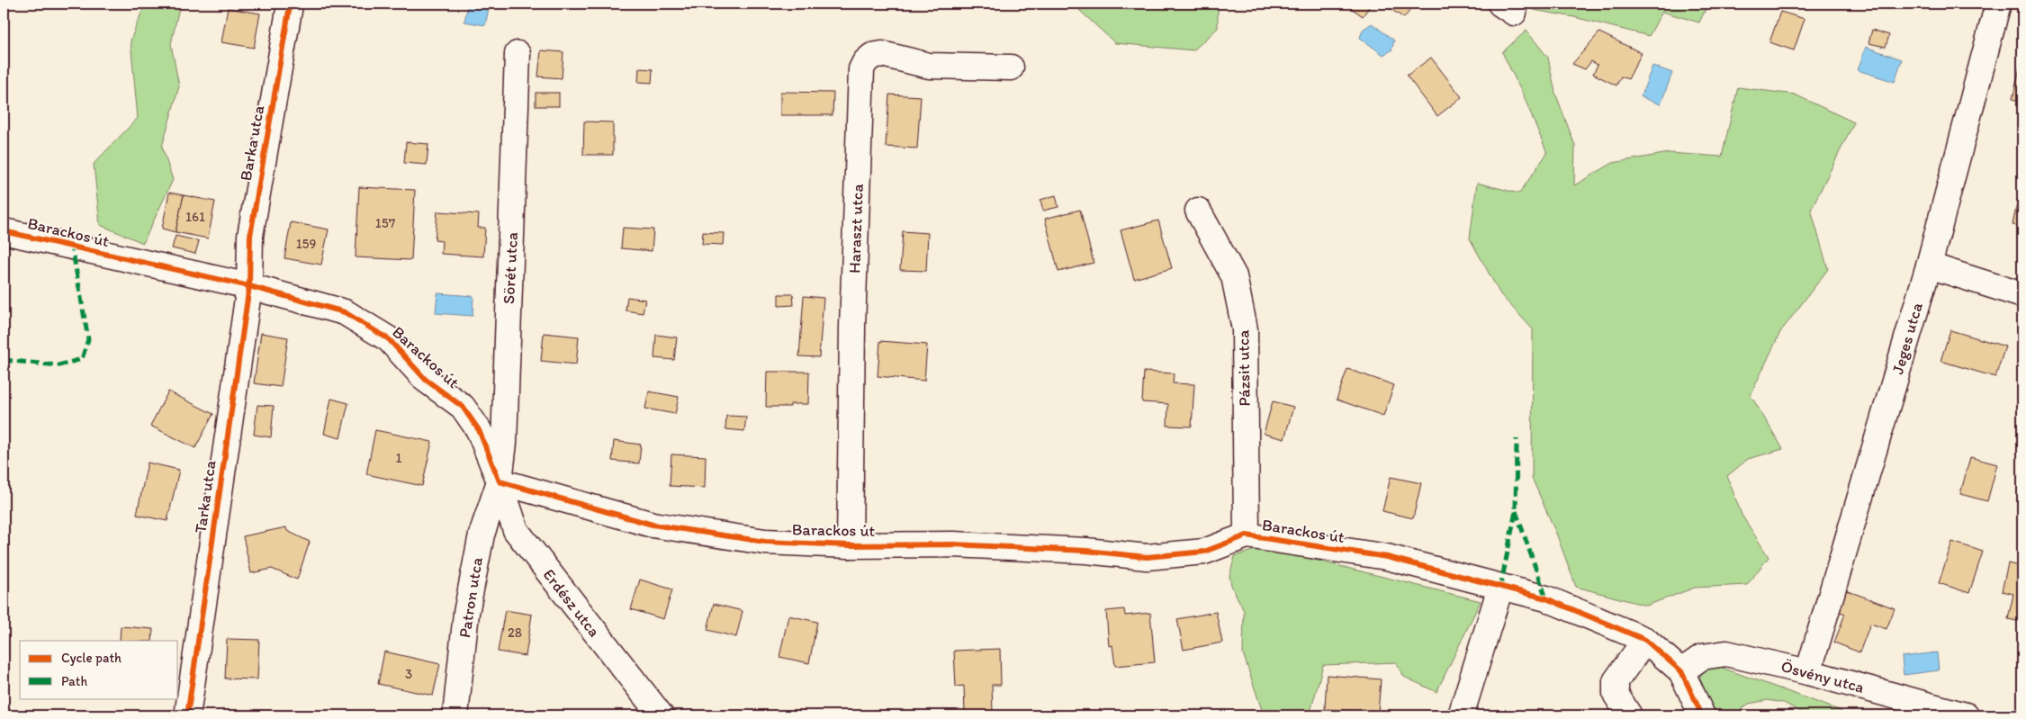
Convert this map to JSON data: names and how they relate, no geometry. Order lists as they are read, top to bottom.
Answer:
{
  "streets": {
    "street": [
      "Barka utca",
      "Haraszt utca",
      "Barackos út",
      "Sörét utca",
      "Jeges utca",
      "Pázsit utca",
      "Tarka utca",
      "Patron utca",
      "Erdész utca",
      "Ösvény utca"
    ]
  },
  "crossings": [
    ["Barka utca", "Barackos út"],
    ["Barka utca", "Tarka utca"],
    ["Haraszt utca", "Barackos út"],
    ["Barackos út", "Sörét utca"],
    ["Barackos út", "Pázsit utca"],
    ["Barackos út", "Tarka utca"],
    ["Barackos út", "Patron utca"],
    ["Barackos út", "Erdész utca"],
    ["Barackos út", "Ösvény utca"],
    ["Sörét utca", "Patron utca"],
    ["Sörét utca", "Erdész utca"],
    ["Jeges utca", "Ösvény utca"],
    ["Patron utca", "Erdész utca"]
  ],
  "house_numbers": [
    "161",
    "157",
    "159",
    "1",
    "28",
    "3"
  ],
  "legend": ["Cycle path", "Path"]
}
